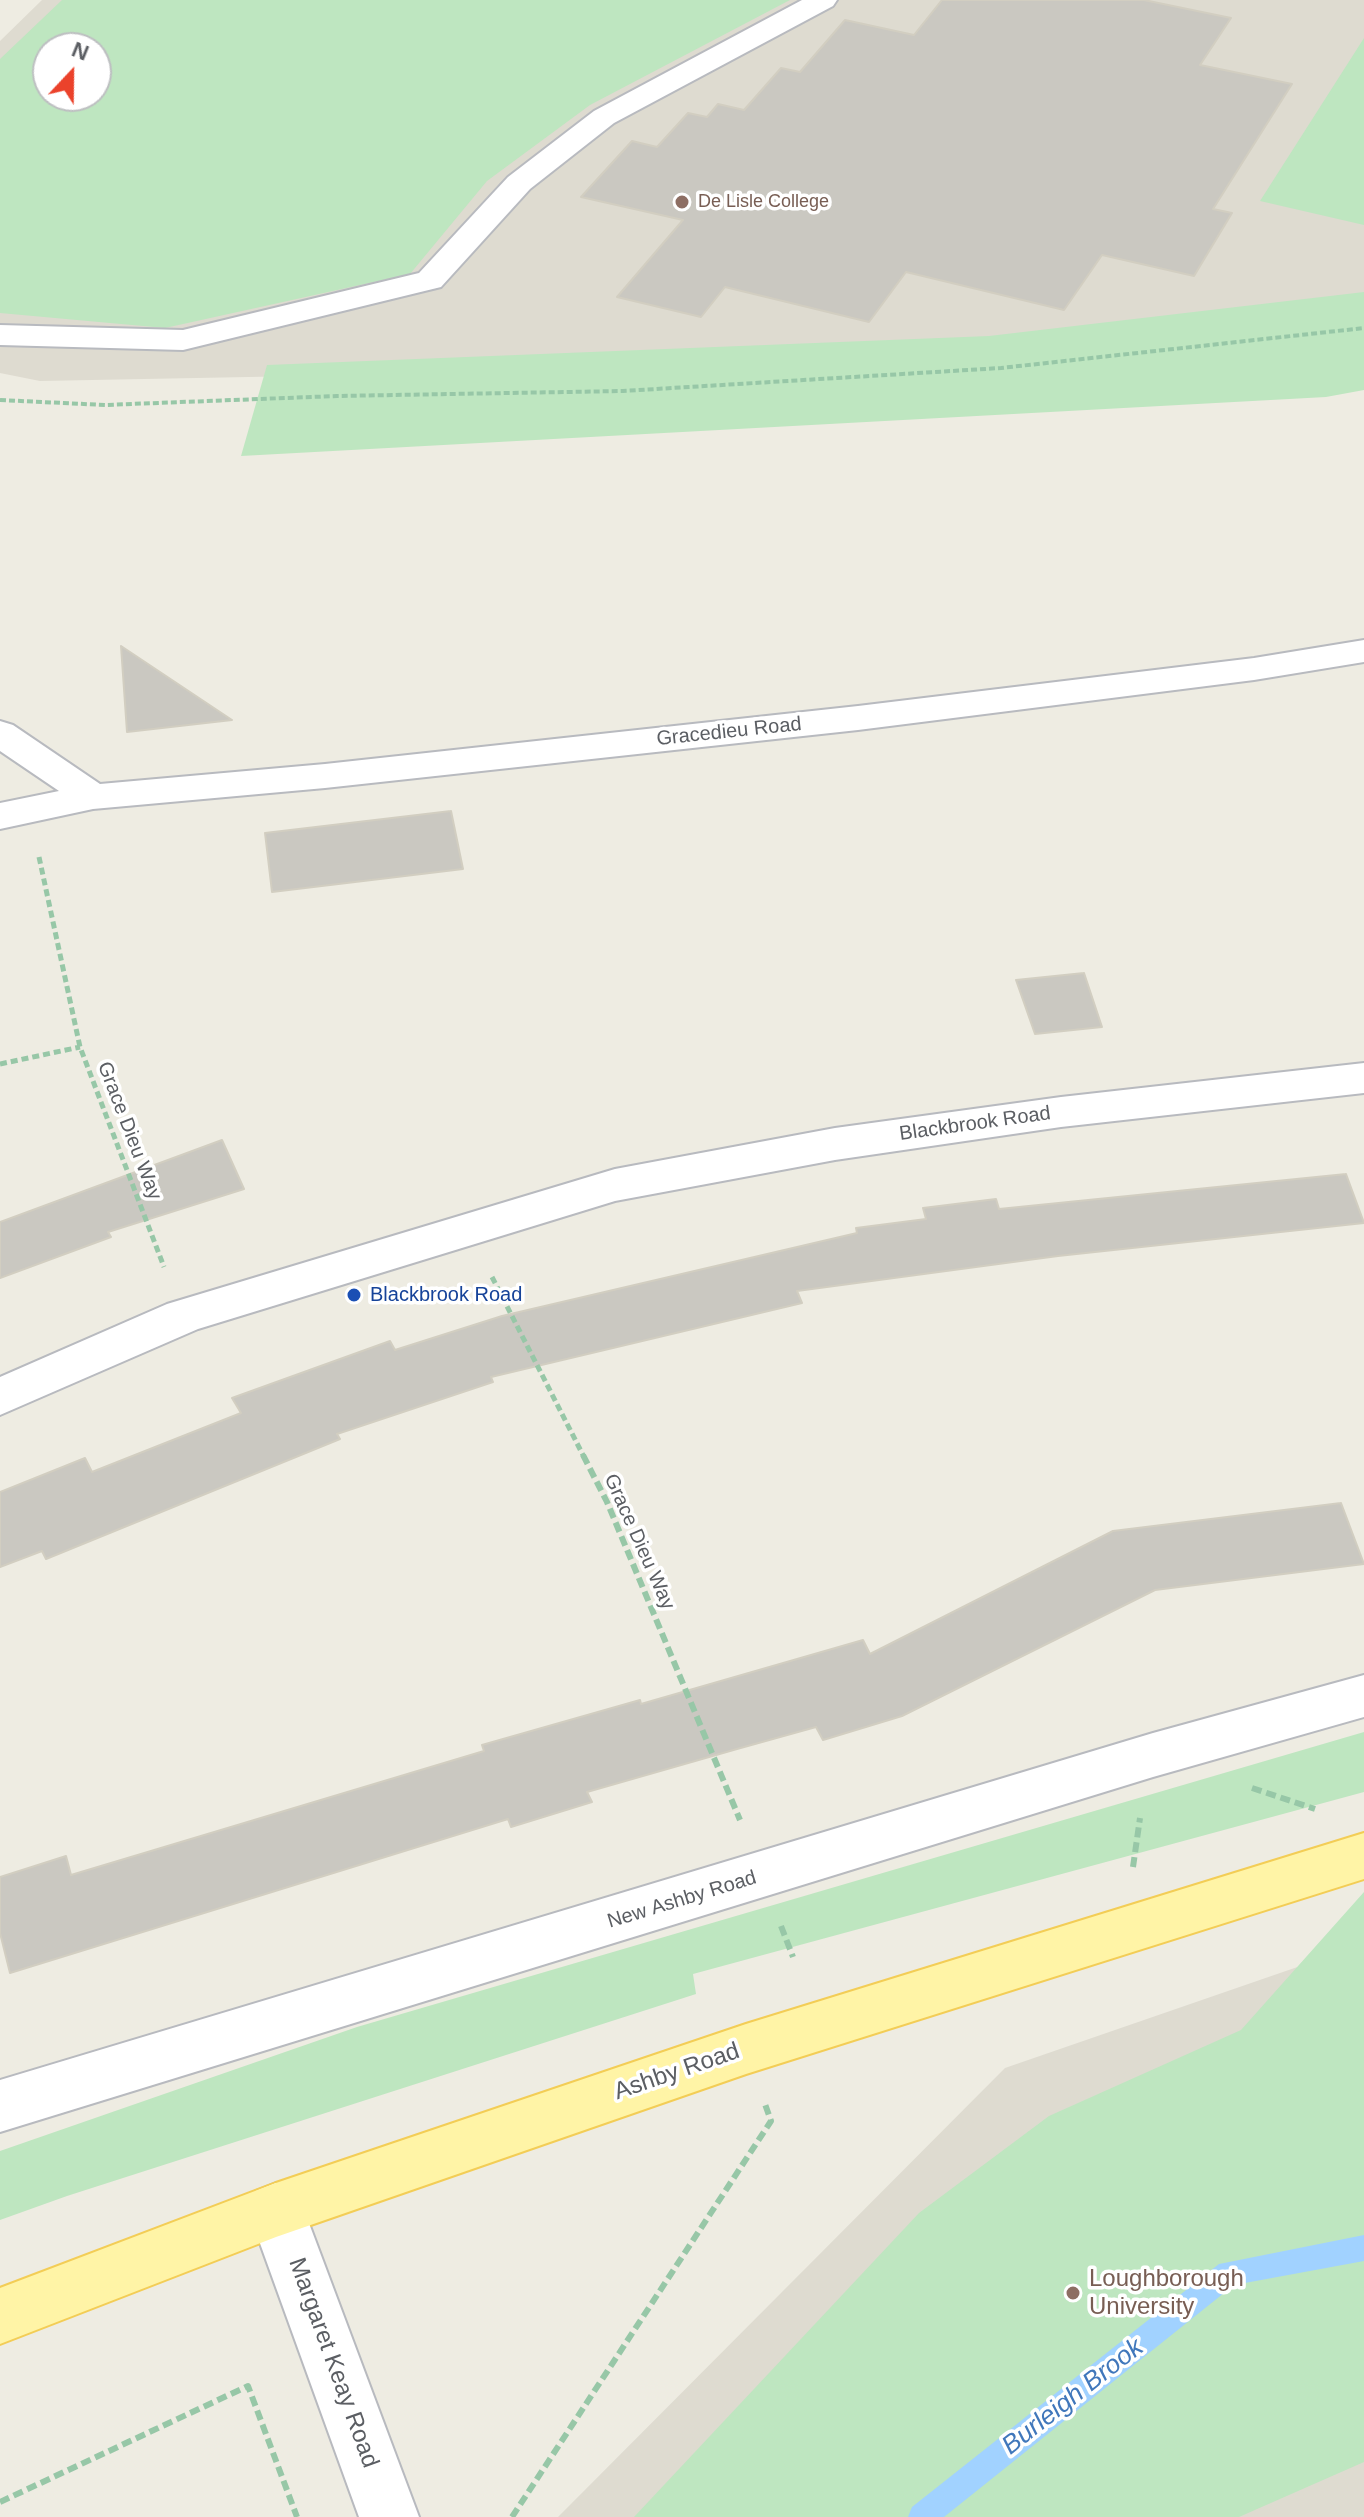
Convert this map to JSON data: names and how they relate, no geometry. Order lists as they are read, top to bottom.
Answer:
{
  "streets": {
    "main road": ["Ashby Road"],
    "street": [
      "Gracedieu Road",
      "Blackbrook Road",
      "New Ashby Road",
      "Margaret Keay Road"
    ],
    "path": ["Grace Dieu Way"]
  },
  "crossings": [
    ["Gracedieu Road", "Grace Dieu Way"],
    ["Blackbrook Road", "Grace Dieu Way"],
    ["Grace Dieu Way", "New Ashby Road"],
    ["Ashby Road", "Margaret Keay Road"]
  ],
  "water": ["Burleigh Brook"],
  "places": ["De Lisle College", "Blackbrook Road", "Loughborough University"],
  "north": "top"
}
